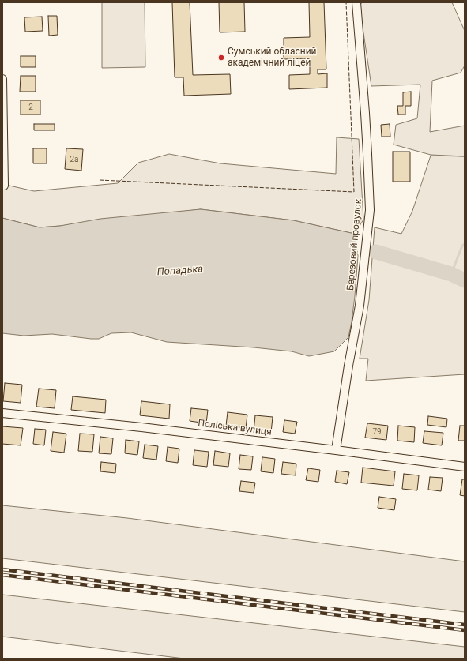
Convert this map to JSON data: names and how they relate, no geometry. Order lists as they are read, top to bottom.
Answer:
{
  "streets": {
    "street": ["Березовий провулок", "Поліська вулиця"]
  },
  "crossings": [
    ["Березовий провулок", "Поліська вулиця"]
  ],
  "water": ["Попадька"],
  "places": ["Сумський обласний академічний ліцей"],
  "house_numbers": ["2", "2а", "79"]
}
